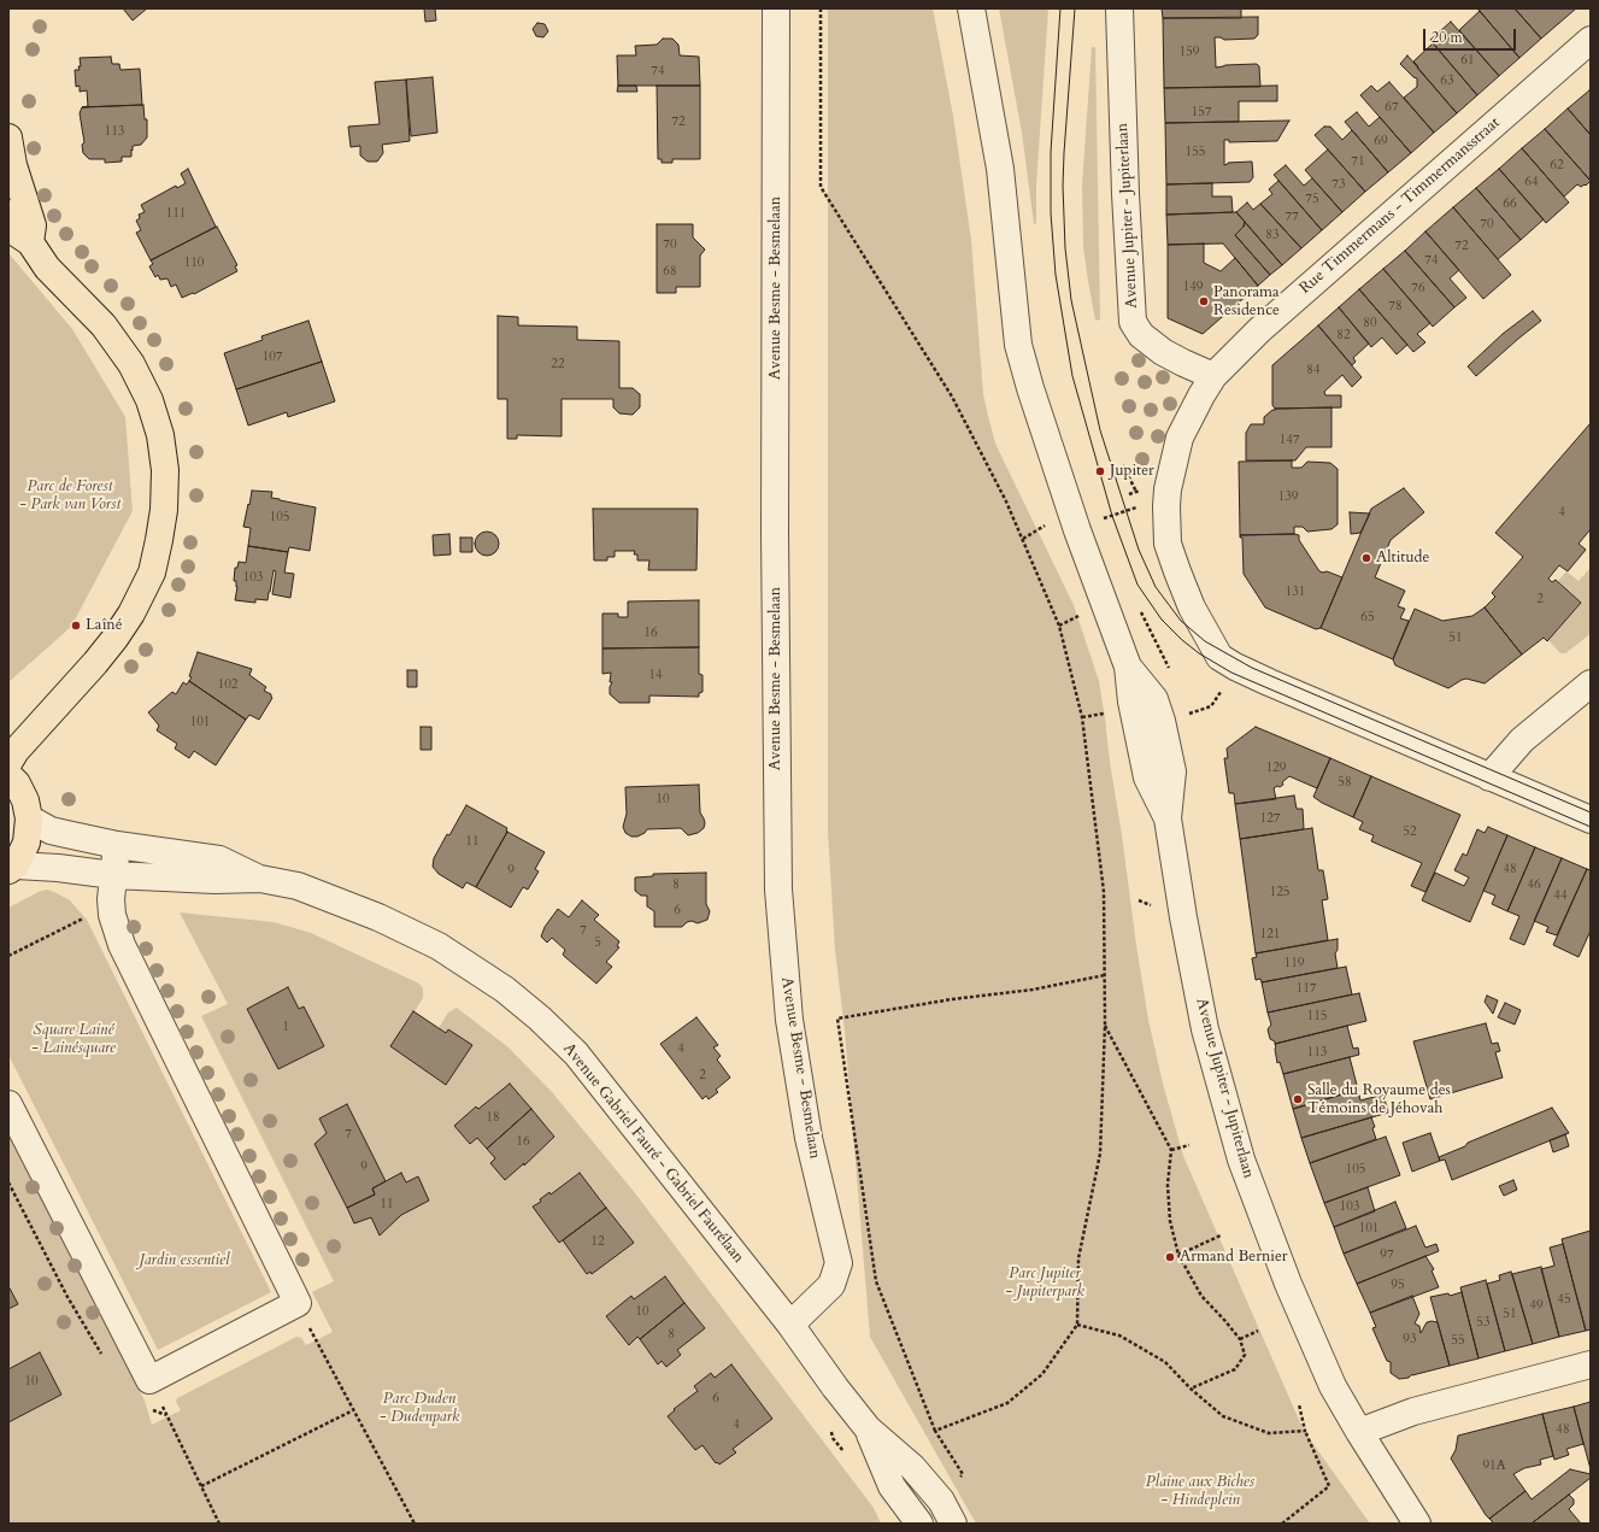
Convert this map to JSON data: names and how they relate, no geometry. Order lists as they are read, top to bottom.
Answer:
{
  "streets": {
    "street": [
      "Rue Timmermans - Timmermansstraat",
      "Avenue Jupiter - Jupiterlaan",
      "Avenue Besme - Besmelaan",
      "Avenue Gabriel Fauré - Gabriel Faurélaan"
    ]
  },
  "crossings": [
    ["Rue Timmermans - Timmermansstraat", "Avenue Jupiter - Jupiterlaan"],
    ["Avenue Besme - Besmelaan", "Avenue Gabriel Fauré - Gabriel Faurélaan"]
  ],
  "parks": [
    "Parc de Forest - Park van Vorst",
    "Square Lainé - Lainésquare",
    "Jardin essentiel",
    "Parc Jupiter - Jupiterpark",
    "Parc Duden - Dudenpark",
    "Plaine aux Biches - Hindeplein"
  ],
  "places": [
    "Panorama Residence",
    "Jupiter",
    "Altitude",
    "Laîné",
    "Salle du Royaume des Témoins de Jéhovah",
    "Armand Bernier"
  ],
  "house_numbers": [
    "159",
    "61",
    "74",
    "63",
    "67",
    "157",
    "72",
    "113",
    "69",
    "155",
    "71",
    "62",
    "64",
    "73",
    "75",
    "66",
    "111",
    "77",
    "70",
    "83",
    "70",
    "72",
    "74",
    "110",
    "68",
    "149",
    "76",
    "78",
    "80",
    "82",
    "107",
    "22",
    "84",
    "147",
    "139",
    "4",
    "105",
    "103",
    "131",
    "2",
    "65",
    "16",
    "51",
    "14",
    "102",
    "101",
    "129",
    "58",
    "10",
    "127",
    "52",
    "11",
    "48",
    "9",
    "8",
    "46",
    "125",
    "44",
    "6",
    "7",
    "121",
    "5",
    "119",
    "117",
    "115",
    "1",
    "4",
    "113",
    "2",
    "18",
    "7",
    "16",
    "9",
    "105",
    "11",
    "103",
    "101",
    "12",
    "97",
    "95",
    "45",
    "49",
    "10",
    "51",
    "53",
    "8",
    "93",
    "55",
    "10",
    "6",
    "4",
    "48",
    "91A"
  ],
  "scale_bar": "20 m"
}
